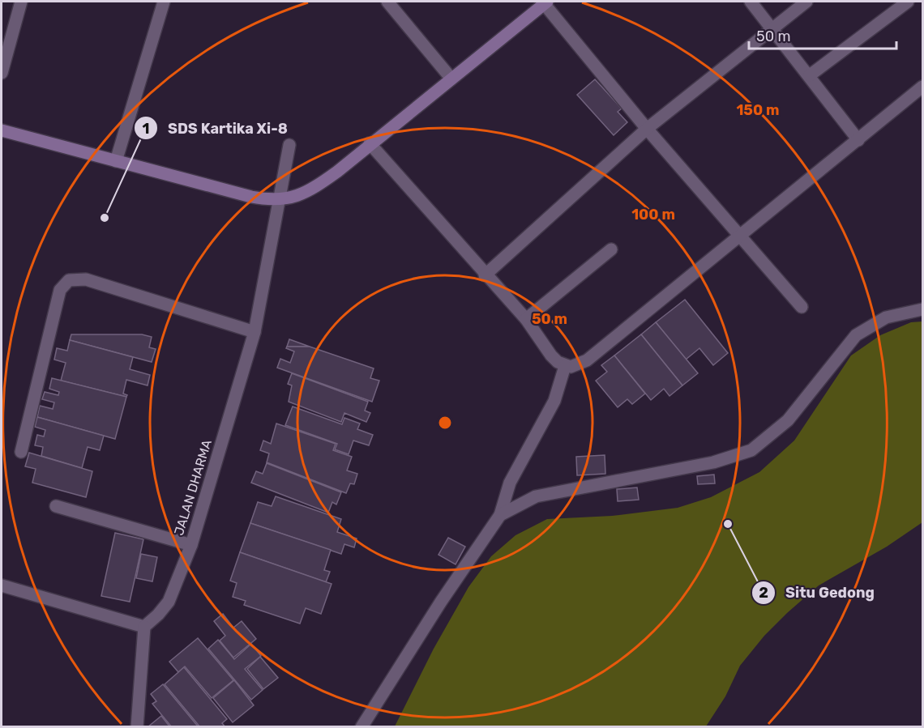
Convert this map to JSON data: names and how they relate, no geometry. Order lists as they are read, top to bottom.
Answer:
{
  "streets": {
    "street": ["JALAN DHARMA"]
  },
  "places": ["SDS Kartika Xi-8", "Situ Gedong"],
  "scale_bar": "50 m",
  "rings": ["150 m", "100 m", "50 m"]
}
